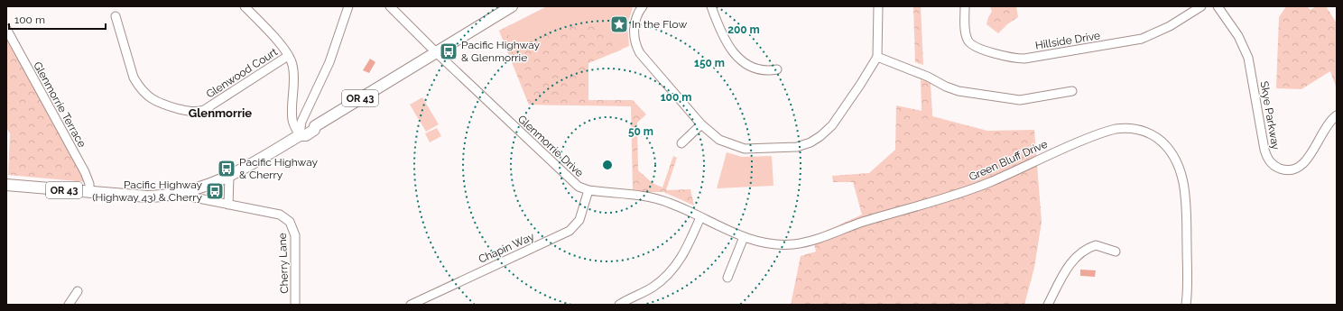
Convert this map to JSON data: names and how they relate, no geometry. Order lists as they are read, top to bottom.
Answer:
{
  "streets": {
    "main road": ["OR 43"],
    "street": [
      "Hillside Drive",
      "Glenwood Court",
      "Glenmorrie Terrace",
      "Skye Parkway",
      "Glenmorrie Drive",
      "Green Bluff Drive",
      "Chapin Way",
      "Cherry Lane"
    ]
  },
  "crossings": [
    ["OR 43", "Glenmorrie Terrace"],
    ["OR 43", "Glenmorrie Drive"],
    ["OR 43", "Cherry Lane"],
    ["Glenmorrie Drive", "Green Bluff Drive"],
    ["Glenmorrie Drive", "Chapin Way"]
  ],
  "districts": ["Glenmorrie"],
  "places": {
    "place": ["In the Flow"],
    "bus stop": ["Pacific Highway & Glenmorrie", "Pacific Highway & Cherry", "Pacific Highway (Highway 43) & Cherry"]
  },
  "scale_bar": "100 m",
  "rings": [
    "200 m",
    "150 m",
    "100 m",
    "50 m"
  ]
}
